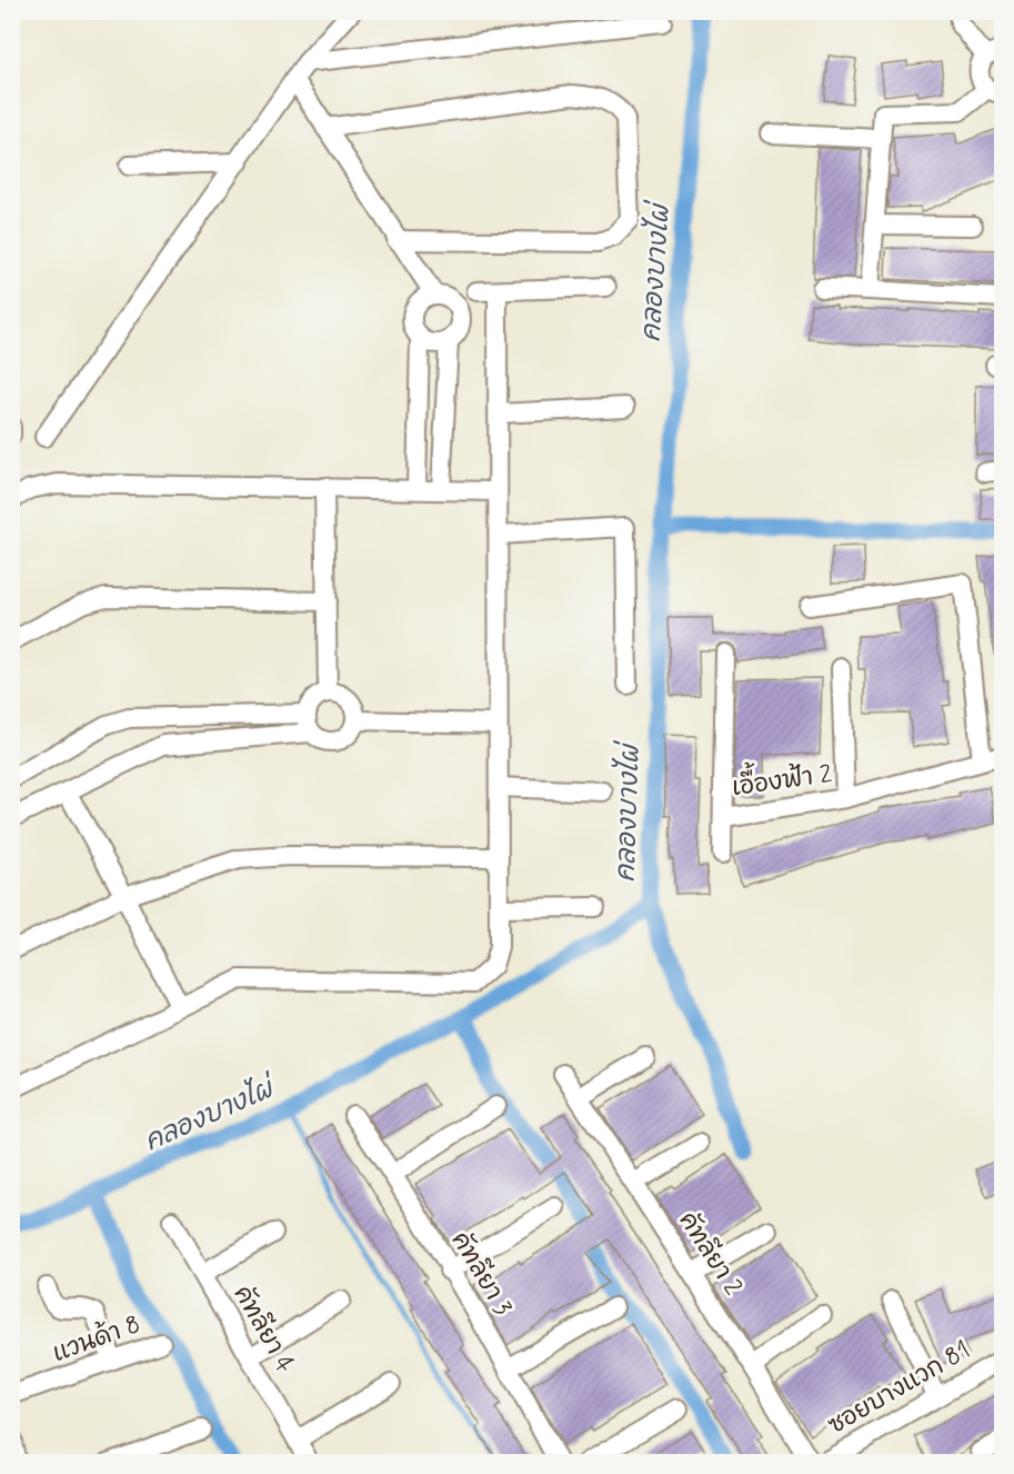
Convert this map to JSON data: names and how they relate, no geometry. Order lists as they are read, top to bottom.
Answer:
{
  "streets": {
    "street": [
      "เอื้องฟ้า 2",
      "คัทลียา 2",
      "คัทลียา 3",
      "คัทลียา 4",
      "แวนด้า 8",
      "ซอยบางแวก 81"
    ]
  },
  "water": ["คลองบางไผ่"]
}
